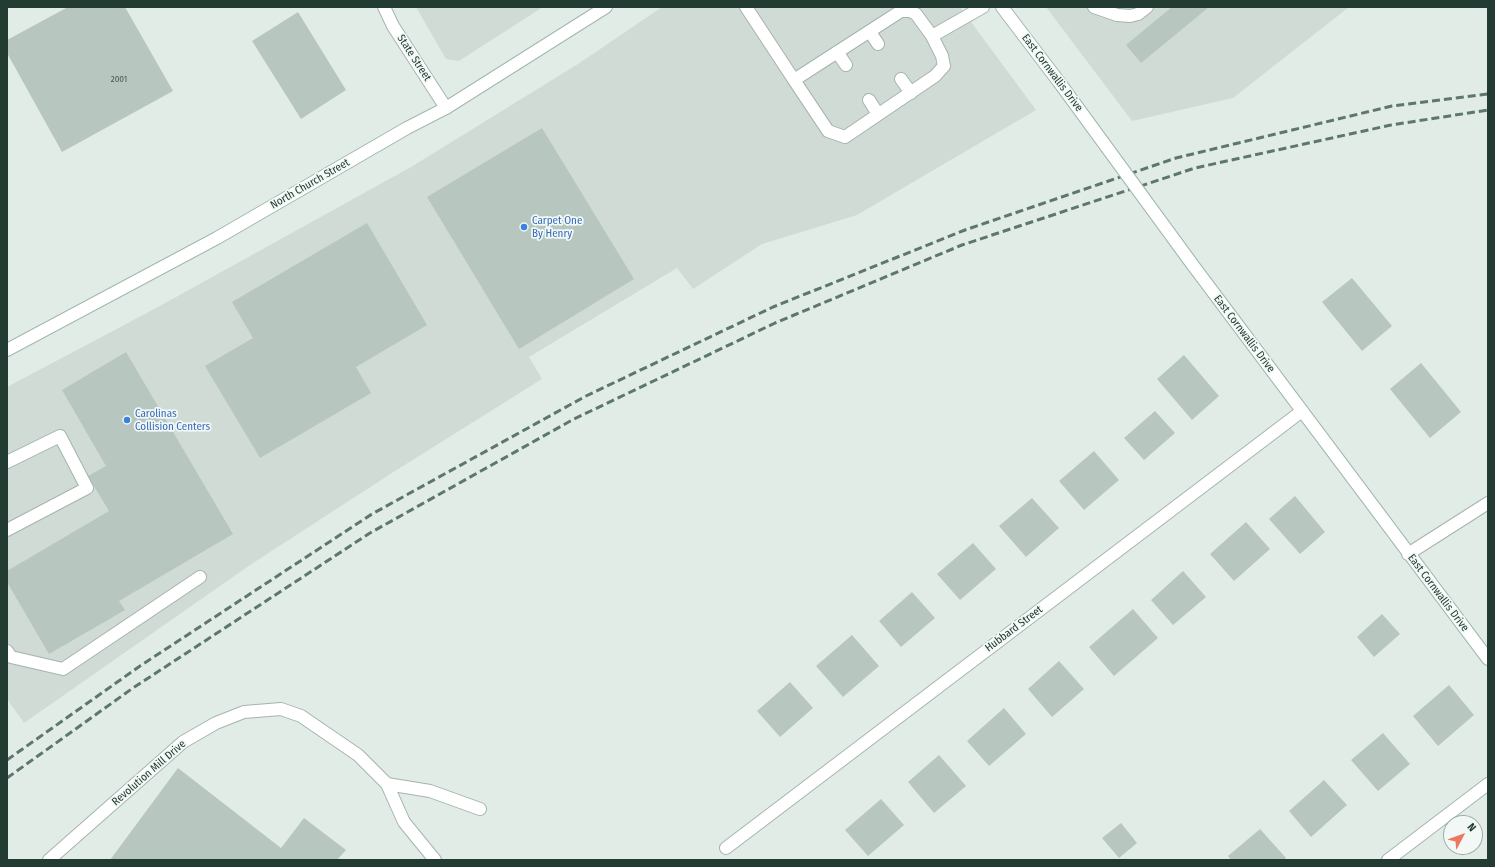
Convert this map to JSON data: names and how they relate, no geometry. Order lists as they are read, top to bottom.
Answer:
{
  "streets": {
    "main road": [
      "State Street",
      "East Cornwallis Drive",
      "North Church Street",
      "Hubbard Street",
      "Revolution Mill Drive"
    ]
  },
  "crossings": [
    ["State Street", "North Church Street"],
    ["East Cornwallis Drive", "Hubbard Street"]
  ],
  "places": ["Carpet One By Henry", "Carolinas Collision Centers"],
  "house_numbers": ["2001"],
  "north": "top right"
}
